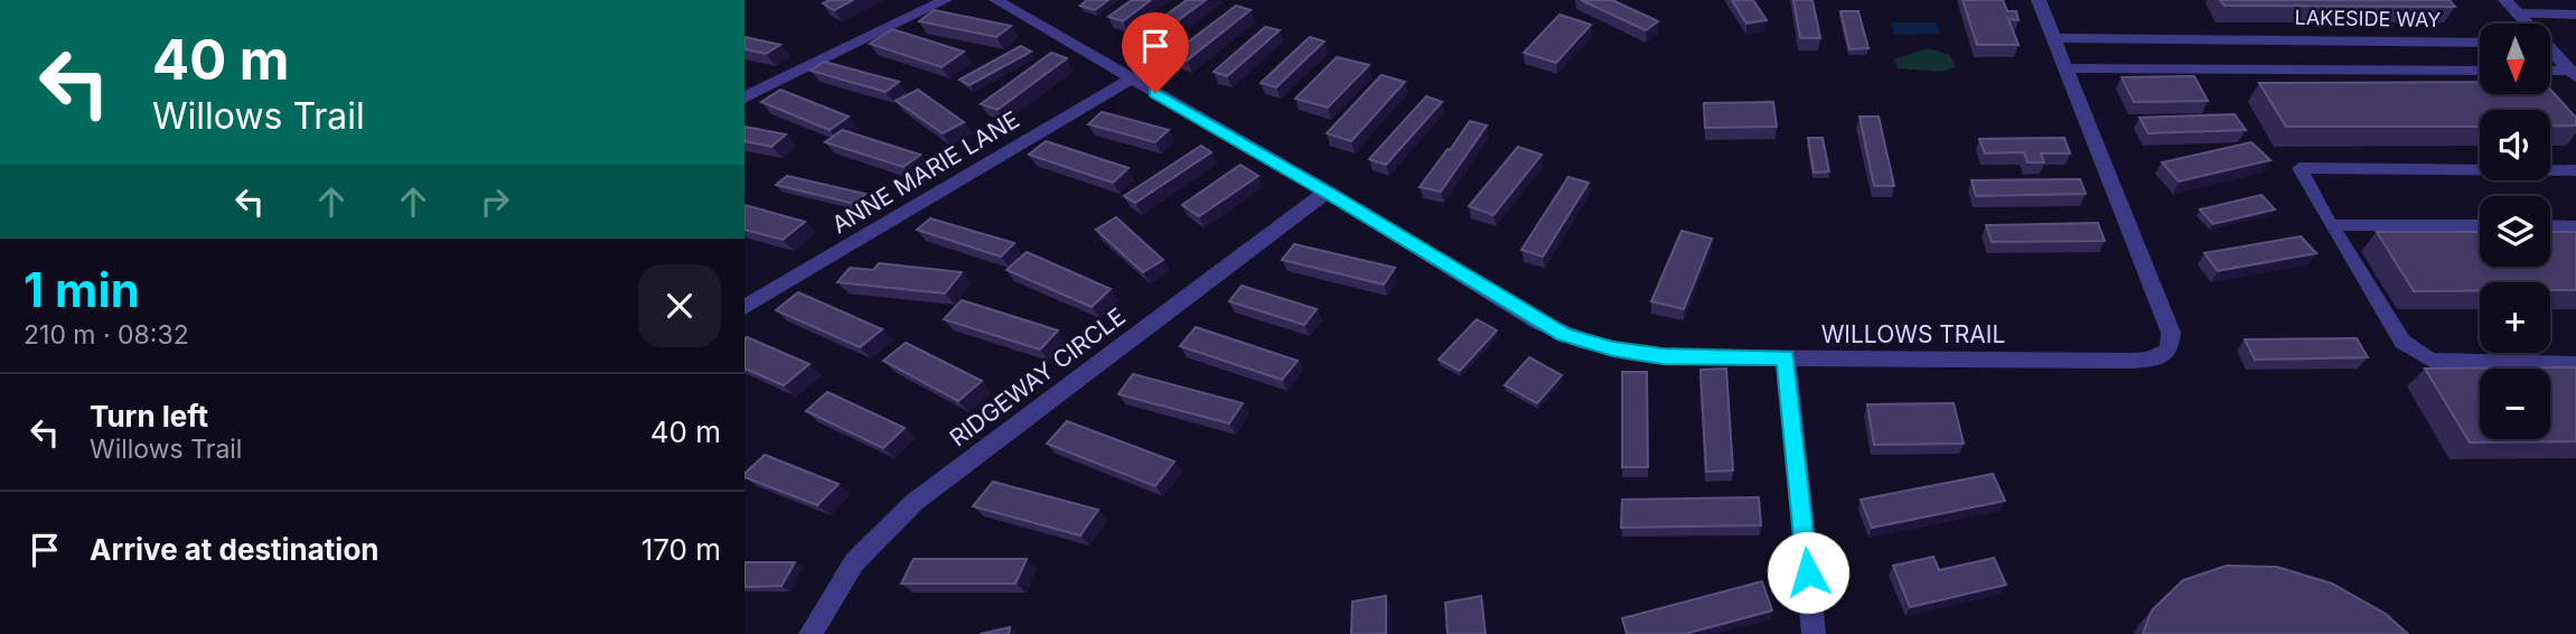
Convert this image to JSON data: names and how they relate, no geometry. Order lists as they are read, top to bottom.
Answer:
{
  "streets": {
    "street": [
      "LAKESIDE WAY",
      "ANNE MARIE LANE",
      "WILLOWS TRAIL",
      "RIDGEWAY CIRCLE"
    ]
  },
  "crossings": [
    ["LAKESIDE WAY", "WILLOWS TRAIL"],
    ["ANNE MARIE LANE", "WILLOWS TRAIL"],
    ["WILLOWS TRAIL", "RIDGEWAY CIRCLE"]
  ],
  "north": "bottom",
  "page": {
    "turn": ["40 m", "Willows Trail"],
    "map_buttons": ["+", "−"],
    "heading": ["1 min", "210 m · 08:32"],
    "list": [
      {
        "name": "Turn left",
        "note": "Willows Trail",
        "value": "40 m"
      },
      {
        "name": "Arrive at destination",
        "value": "170 m"
      }
    ]
  }
}
